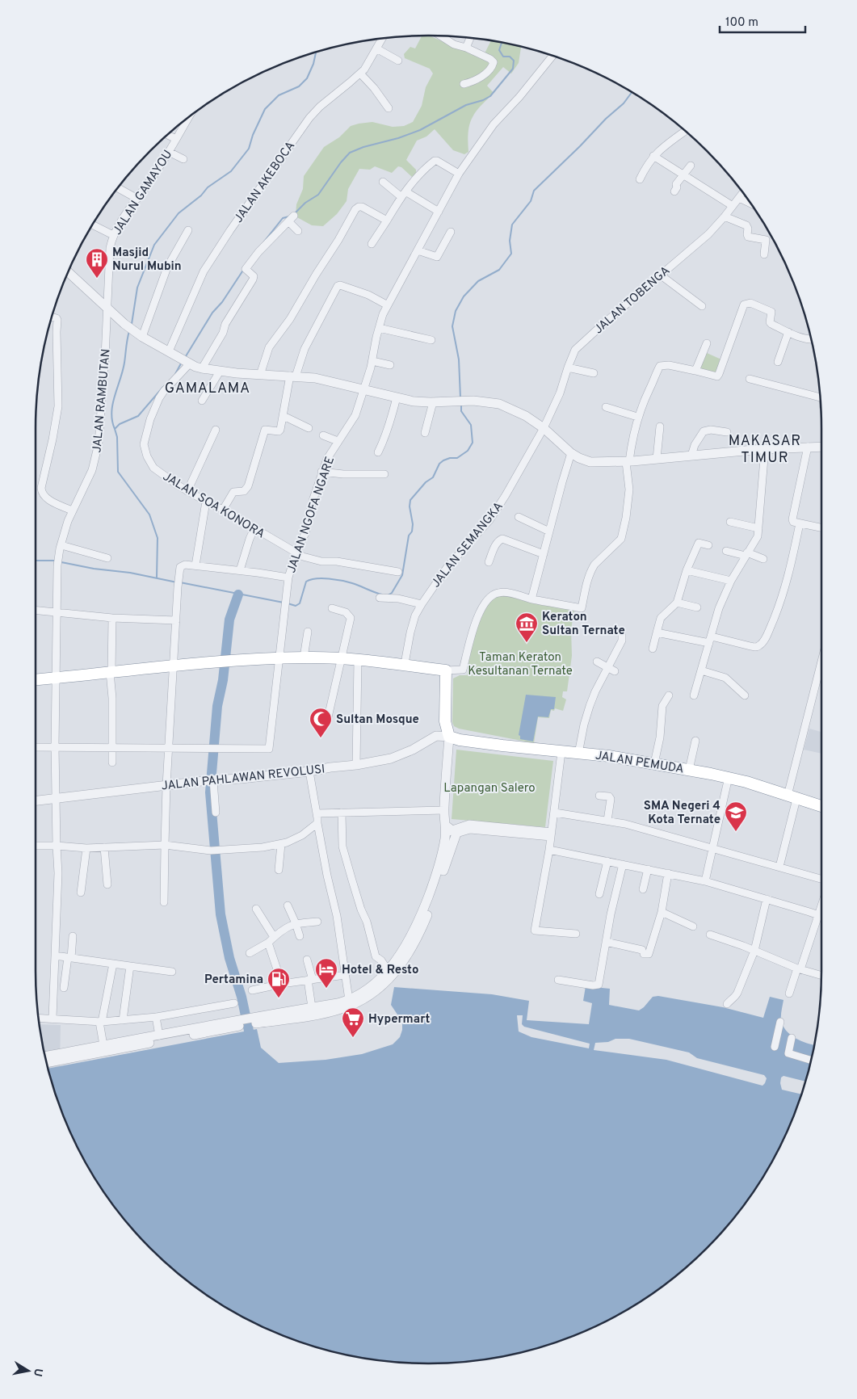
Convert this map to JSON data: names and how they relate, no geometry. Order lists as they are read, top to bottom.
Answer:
{
  "streets": {
    "highway": ["JALAN PEMUDA"],
    "street": [
      "JALAN AKEBOCA",
      "JALAN GAMAYOU",
      "JALAN TOBENGA",
      "JALAN RAMBUTAN",
      "JALAN SOA KONORA",
      "JALAN NGOFA NGARE",
      "JALAN SEMANGKA",
      "JALAN PAHLAWAN REVOLUSI"
    ]
  },
  "crossings": [
    ["JALAN GAMAYOU", "JALAN RAMBUTAN"],
    ["JALAN TOBENGA", "JALAN SEMANGKA"],
    ["JALAN RAMBUTAN", "JALAN PAHLAWAN REVOLUSI"],
    ["JALAN SOA KONORA", "JALAN NGOFA NGARE"]
  ],
  "districts": ["GAMALAMA", "MAKASAR TIMUR"],
  "parks": ["Taman Keraton Kesultanan Ternate", "Lapangan Salero"],
  "places": {
    "building": ["Masjid Nurul Mubin"],
    "museum": ["Keraton Sultan Ternate"],
    "mosque": ["Sultan Mosque"],
    "school or university": ["SMA Negeri 4 Kota Ternate"],
    "hotel": ["Hotel & Resto"],
    "fuel station": ["Pertamina"],
    "supermarket": ["Hypermart"]
  },
  "scale_bar": "100 m",
  "north": "right"
}
